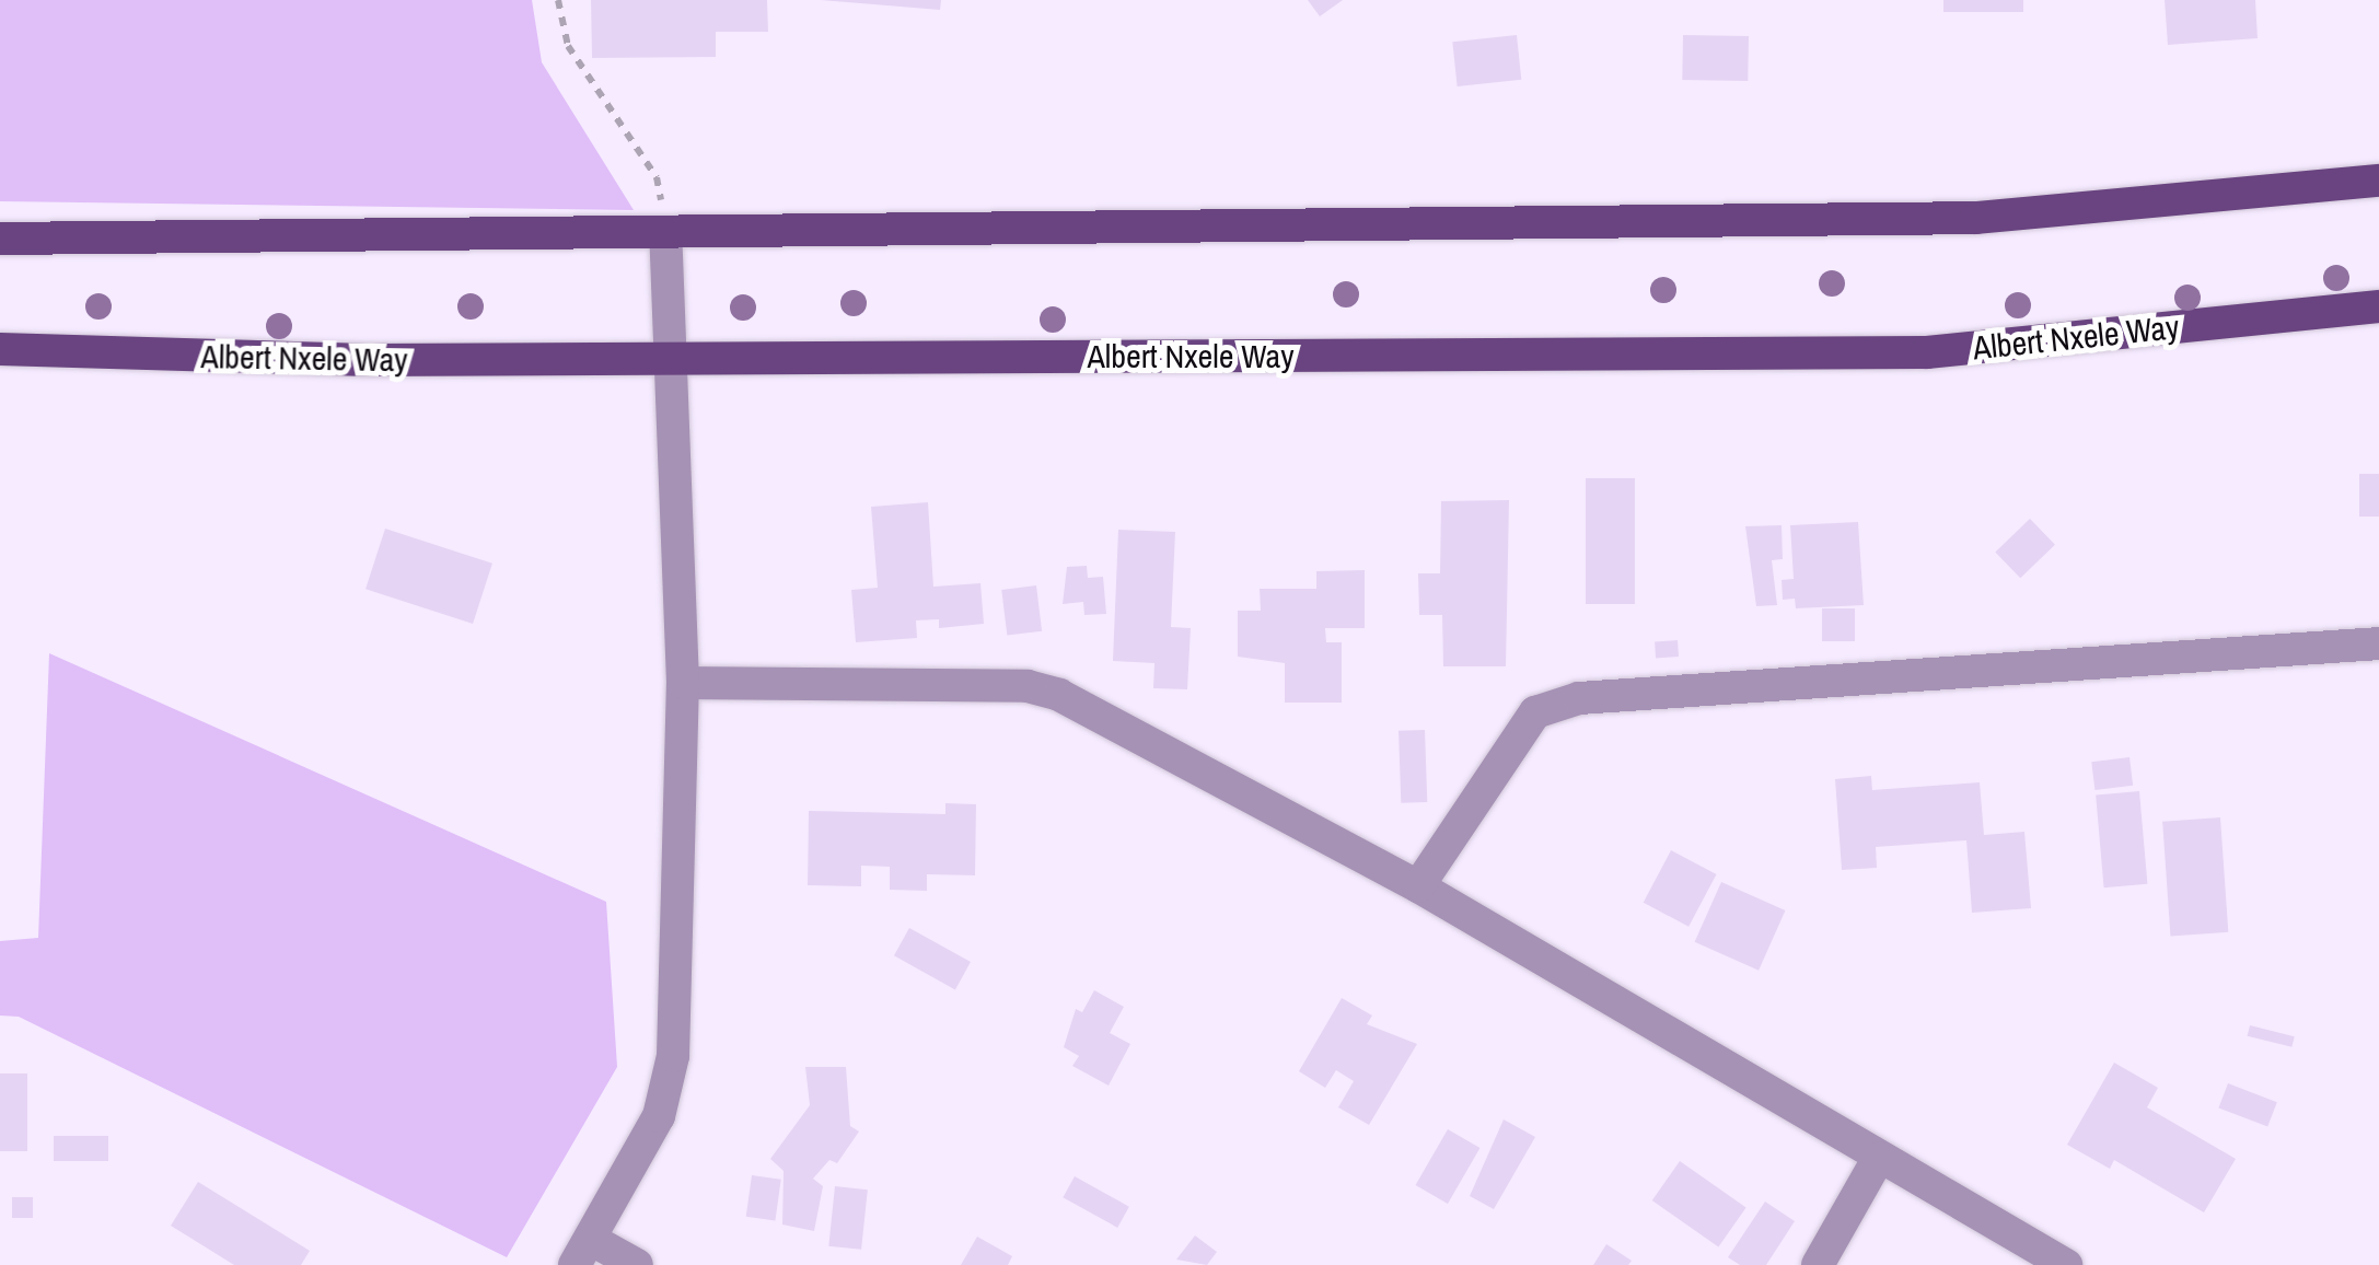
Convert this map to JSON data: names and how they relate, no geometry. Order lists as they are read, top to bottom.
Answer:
{
  "streets": {
    "main road": ["Albert Nxele Way"]
  }
}
